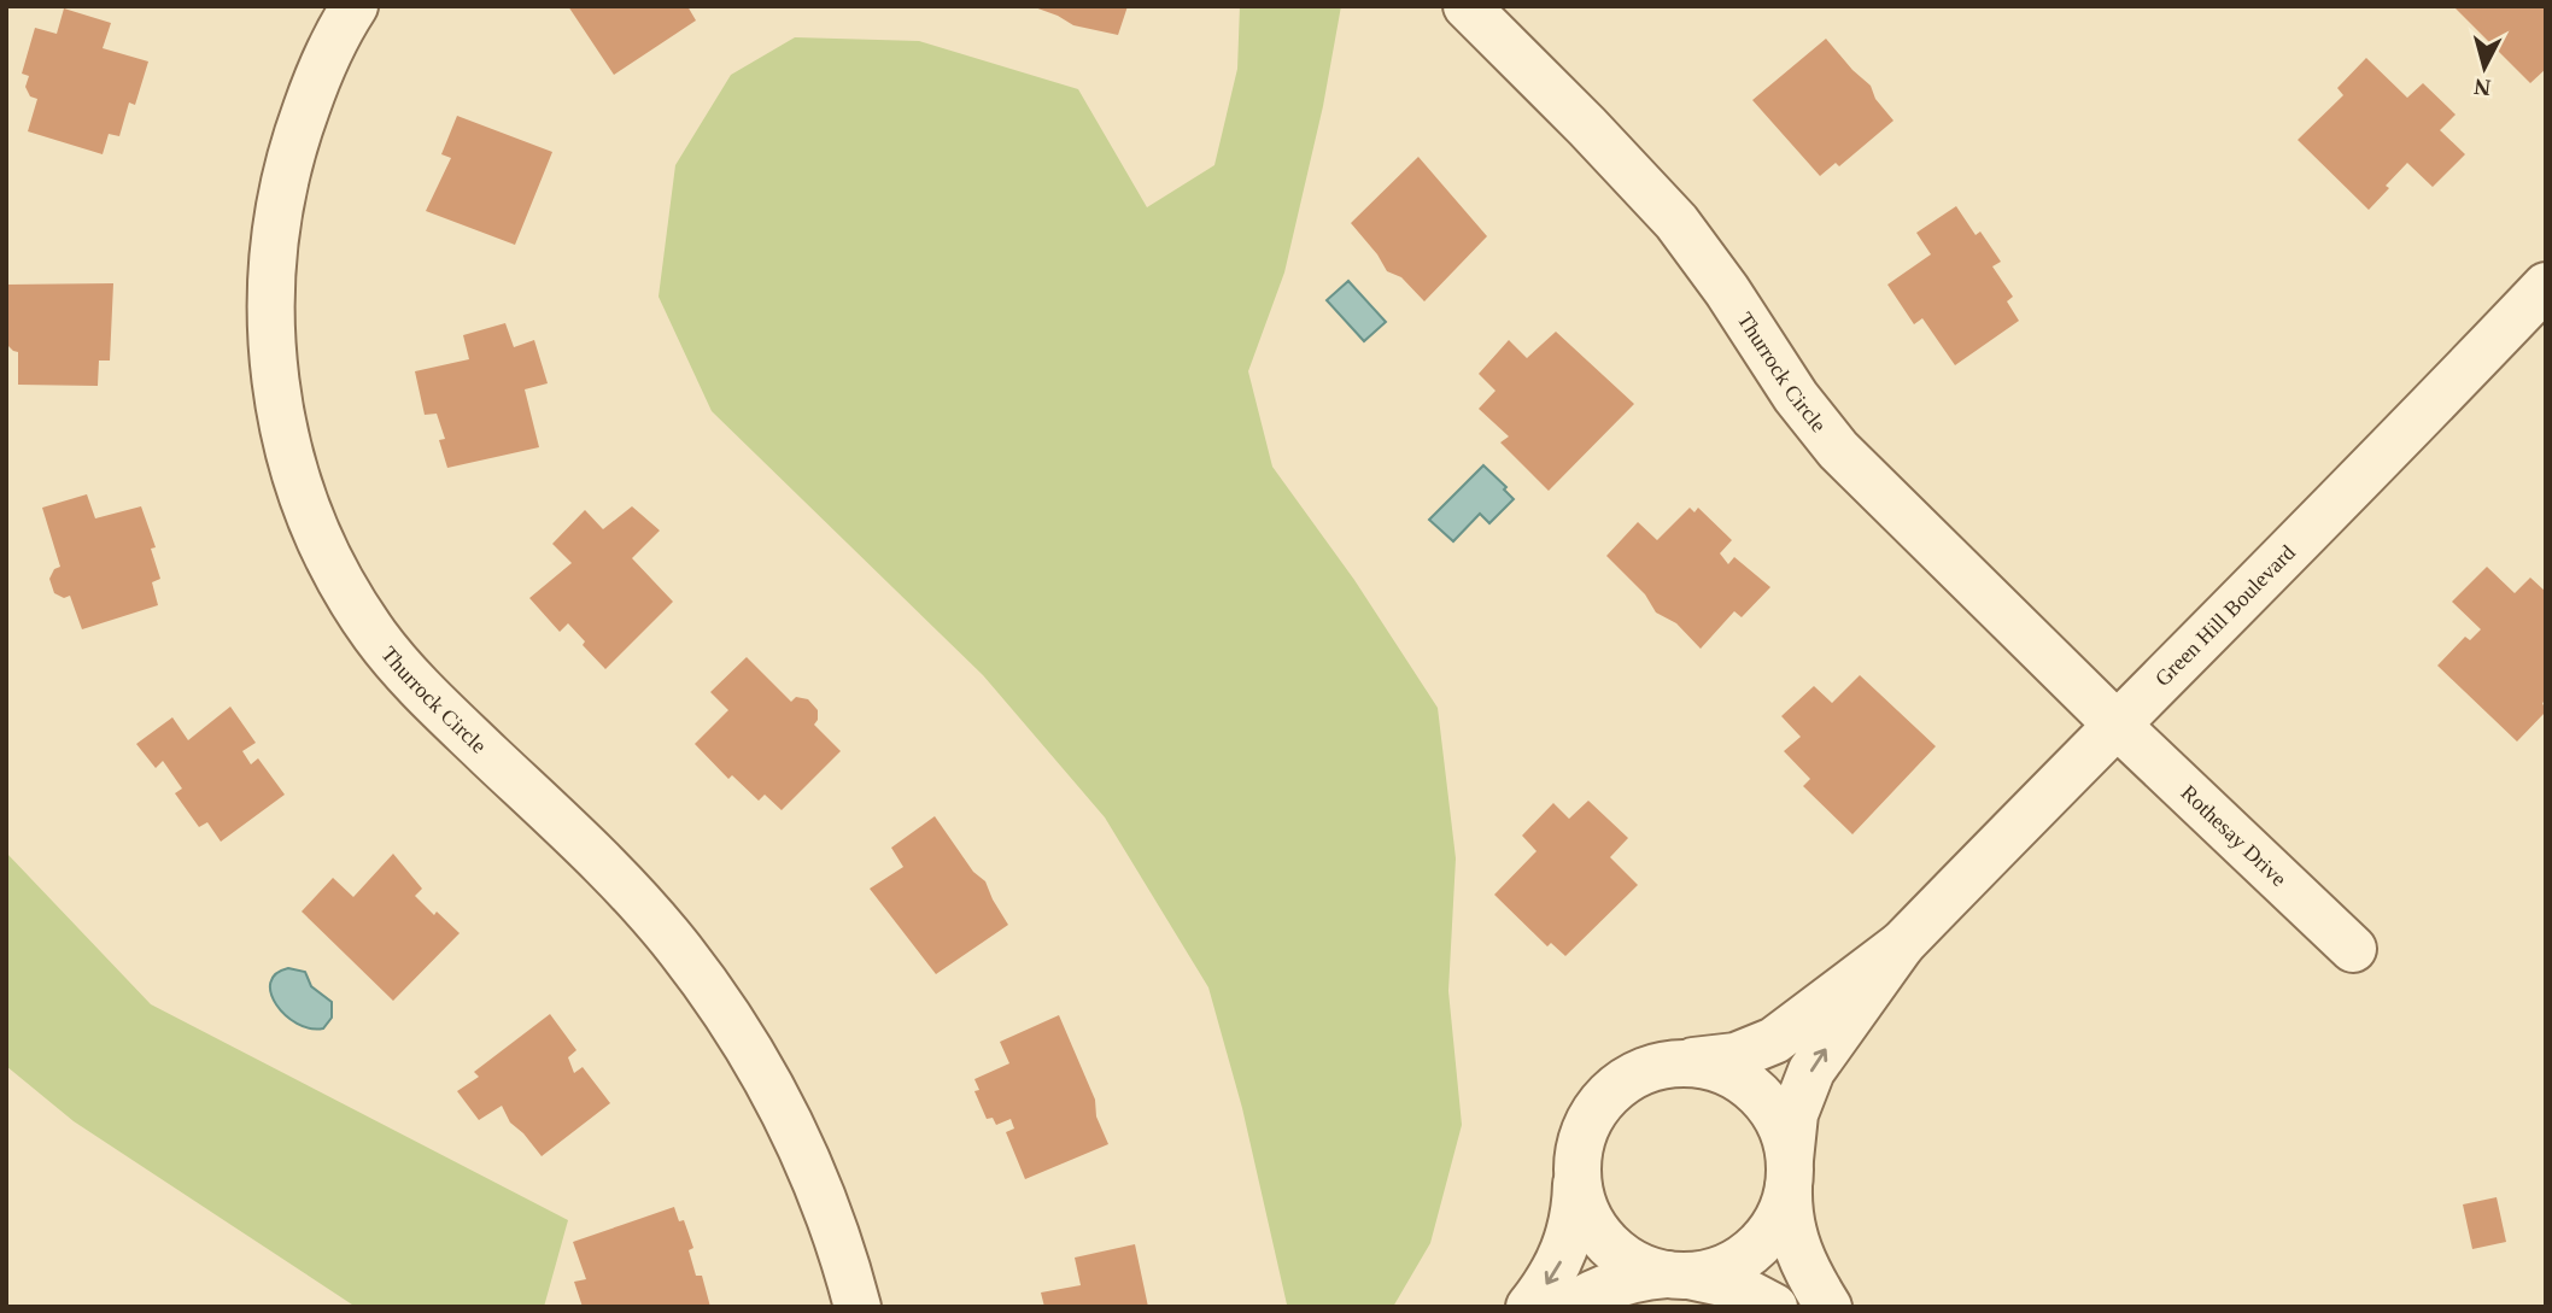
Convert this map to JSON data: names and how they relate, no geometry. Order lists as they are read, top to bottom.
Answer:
{
  "streets": {
    "street": ["Thurrock Circle", "Green Hill Boulevard", "Rothesay Drive"]
  },
  "crossings": [
    ["Thurrock Circle", "Green Hill Boulevard"],
    ["Thurrock Circle", "Rothesay Drive"],
    ["Green Hill Boulevard", "Rothesay Drive"]
  ],
  "north": "bottom"
}
